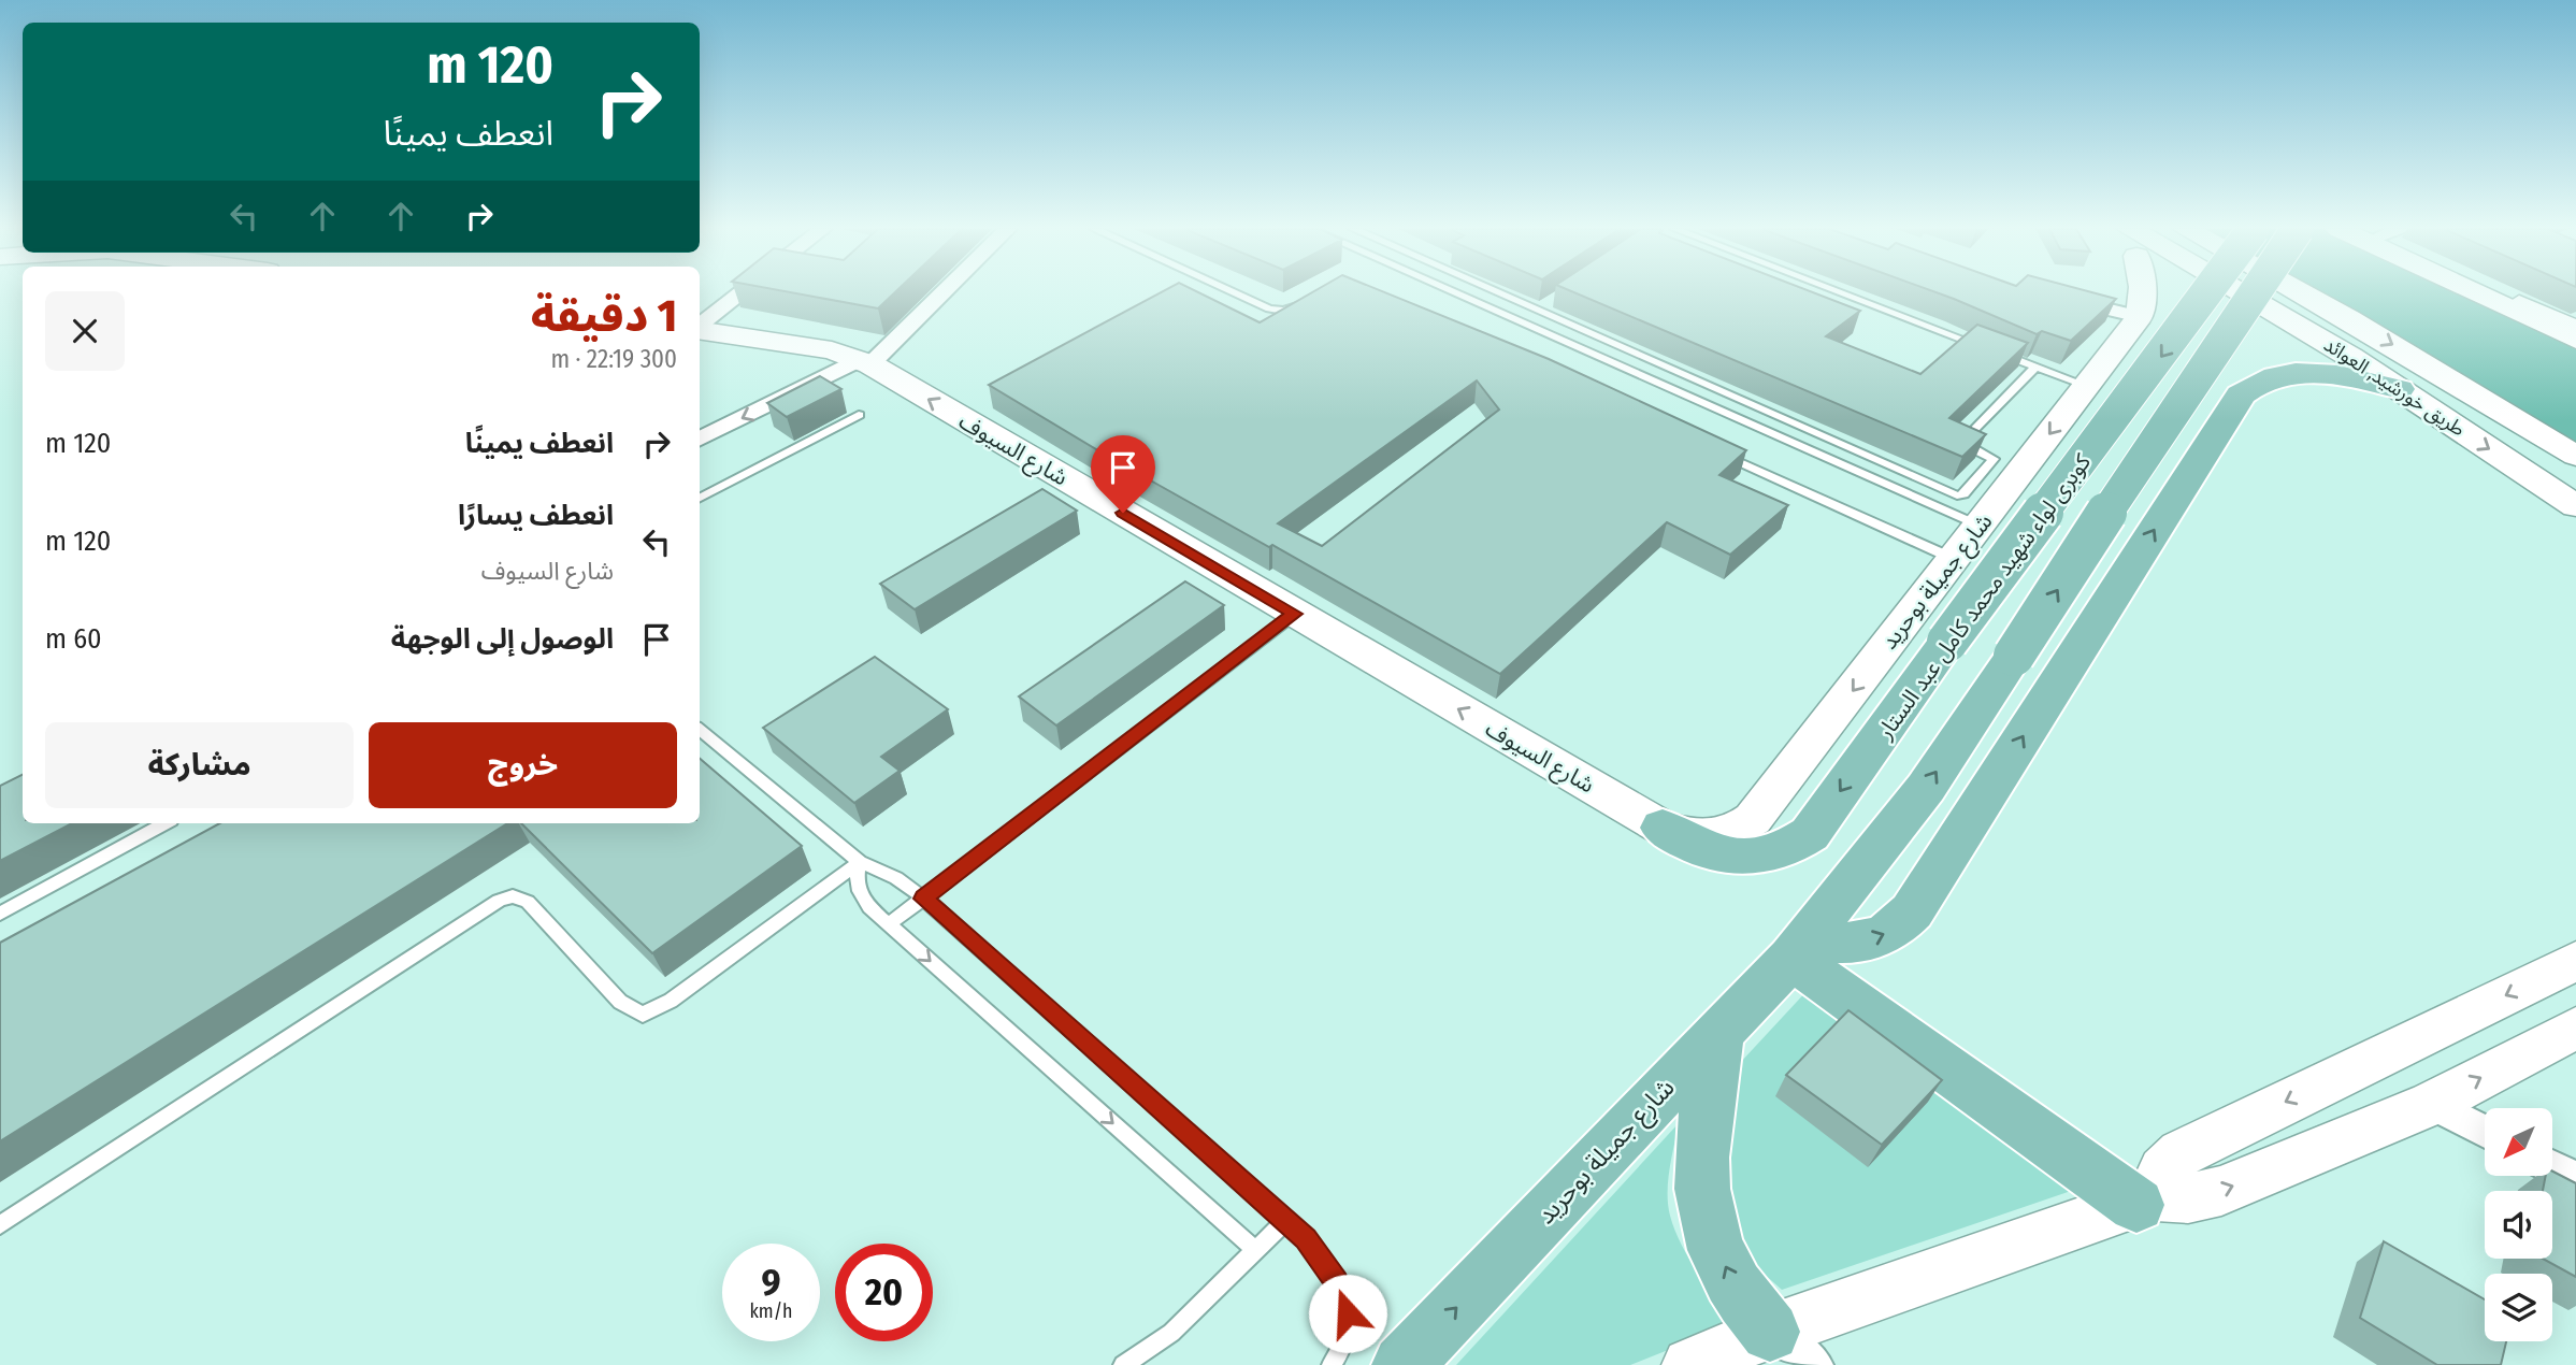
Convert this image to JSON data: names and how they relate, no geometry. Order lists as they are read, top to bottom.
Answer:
{
  "streets": {
    "main road": [
      "طريق خورشيد, العوائد",
      "شارع السيوف",
      "شارع جميلة بوحريد",
      "كوبرى لواء شهيد محمد كامل عبد الستار"
    ]
  },
  "crossings": [
    ["شارع السيوف", "شارع جميلة بوحريد"],
    ["شارع السيوف", "كوبرى لواء شهيد محمد كامل عبد الستار"],
    ["شارع جميلة بوحريد", "كوبرى لواء شهيد محمد كامل عبد الستار"]
  ],
  "one_way": ["شارع السيوف"],
  "north": "bottom left",
  "page": {
    "turn": ["120 m", "انعطف يمينًا"],
    "heading": ["1 دقيقة", "300 m · 22:19"],
    "list": [
      {
        "name": "انعطف يمينًا",
        "value": "120 m"
      },
      {
        "name": "انعطف يسارًا",
        "note": "شارع السيوف",
        "value": "120 m"
      },
      {
        "name": "الوصول إلى الوجهة",
        "value": "60 m"
      }
    ],
    "buttons": ["خروج", "مشاركة"],
    "speed": "9 km/h",
    "limit": "20"
  }
}
